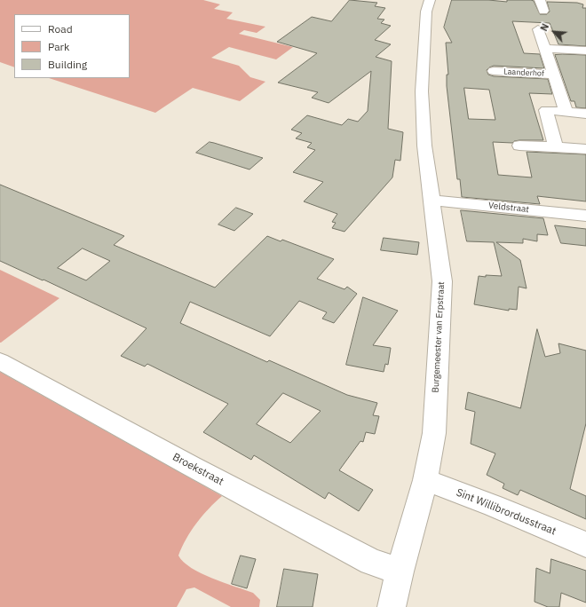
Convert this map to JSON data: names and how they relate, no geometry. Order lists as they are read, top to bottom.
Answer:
{
  "streets": {
    "street": [
      "Laanderhof",
      "Veldstraat",
      "Burgemeester van Erpstraat",
      "Broekstraat",
      "Sint Willibrordusstraat"
    ]
  },
  "crossings": [
    ["Veldstraat", "Burgemeester van Erpstraat"],
    ["Burgemeester van Erpstraat", "Broekstraat"],
    ["Burgemeester van Erpstraat", "Sint Willibrordusstraat"]
  ],
  "legend": ["Road", "Park", "Building"],
  "north": "top left"
}
